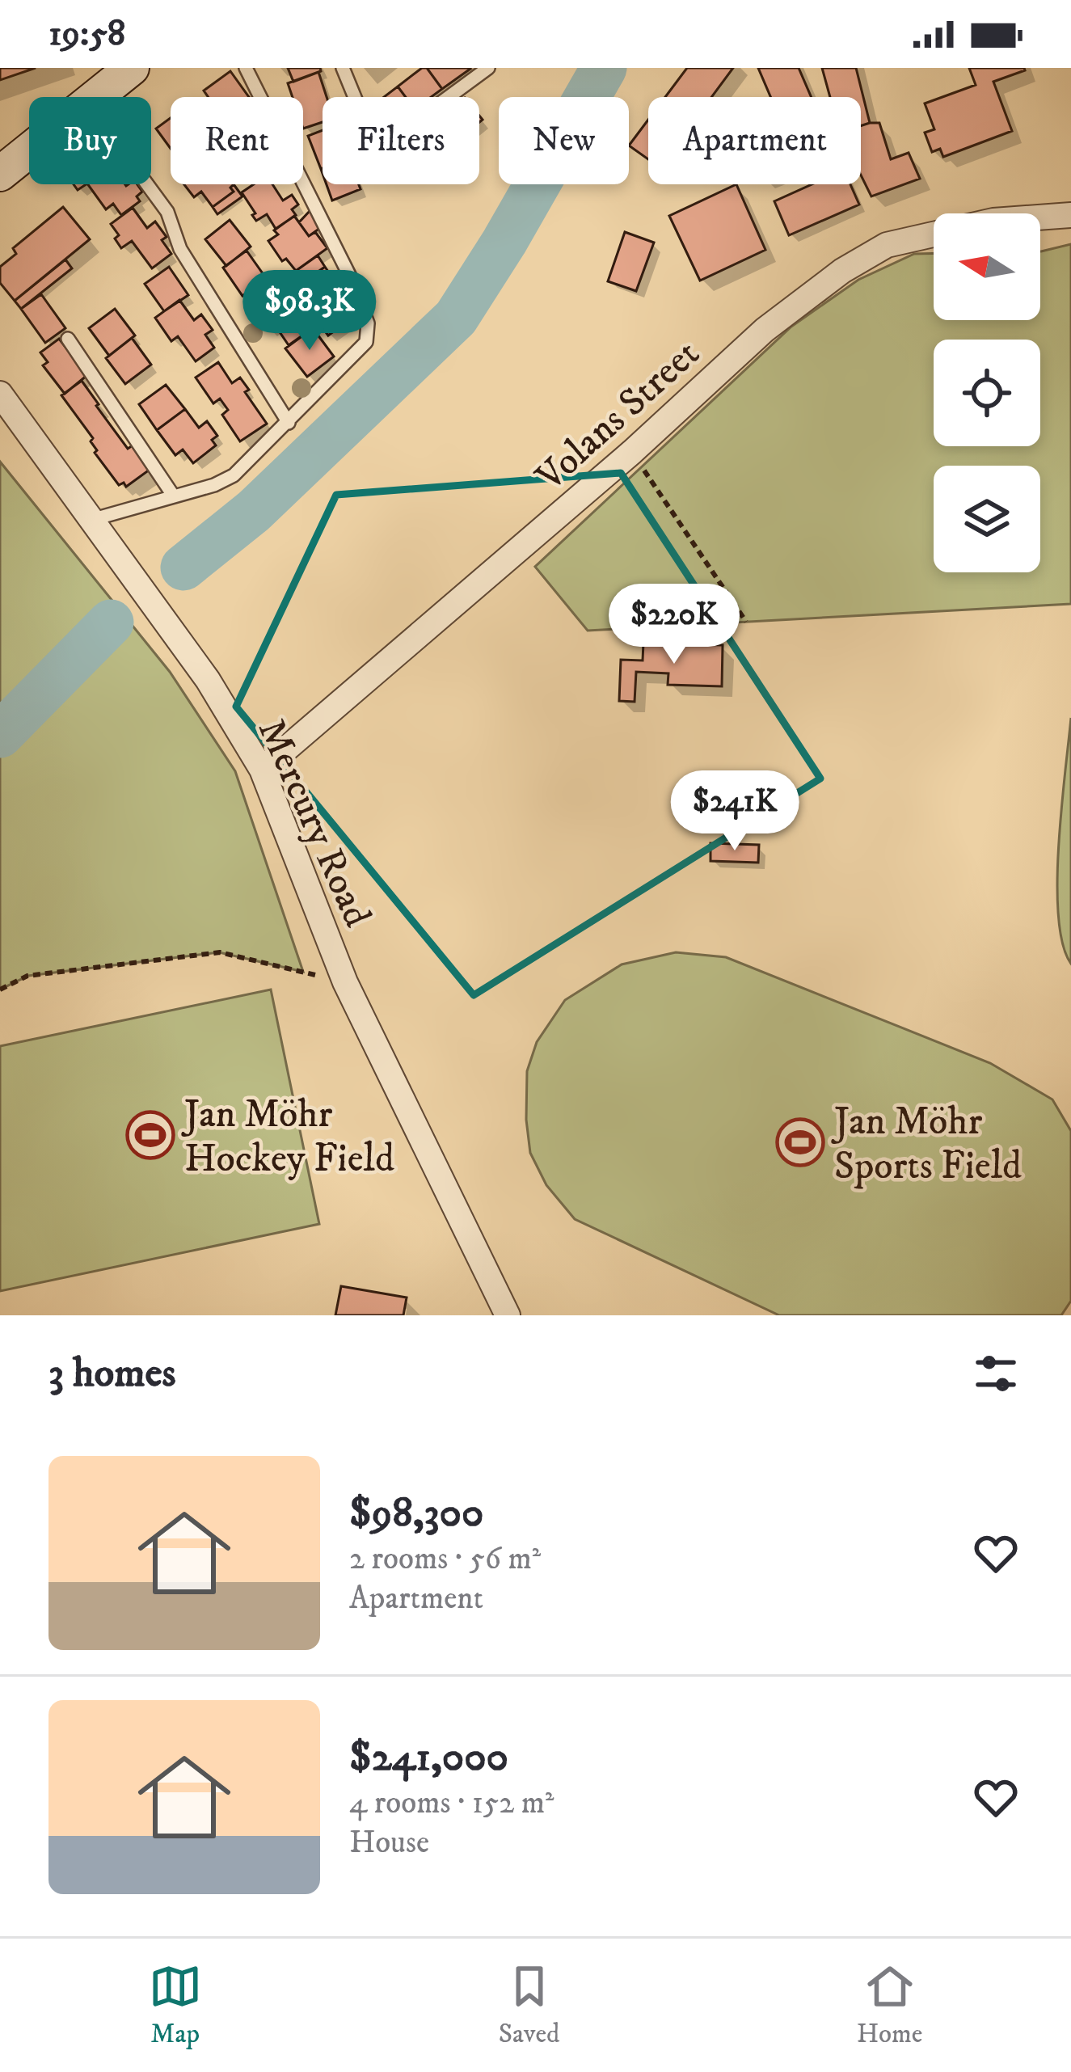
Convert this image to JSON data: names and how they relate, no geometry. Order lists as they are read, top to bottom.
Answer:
{
  "streets": {
    "street": ["Volans Street", "Mercury Road"]
  },
  "crossings": [
    ["Volans Street", "Mercury Road"]
  ],
  "places": {
    "sports": ["Jan Möhr Hockey Field", "Jan Möhr Sports Field"]
  },
  "north": "left",
  "page": {
    "status": "19:58",
    "chip": [
      "Buy",
      "Rent",
      "Filters",
      "New",
      "Apartment"
    ],
    "price": ["$98.3K", "$220K", "$241K"],
    "heading": "3 homes",
    "list": [
      {
        "name": "$98,300",
        "note": "2 rooms · 56 m² · Apartment"
      },
      {
        "name": "$241,000",
        "note": "4 rooms · 152 m² · House"
      }
    ],
    "tabs": ["Map", "Saved", "Home"]
  }
}
